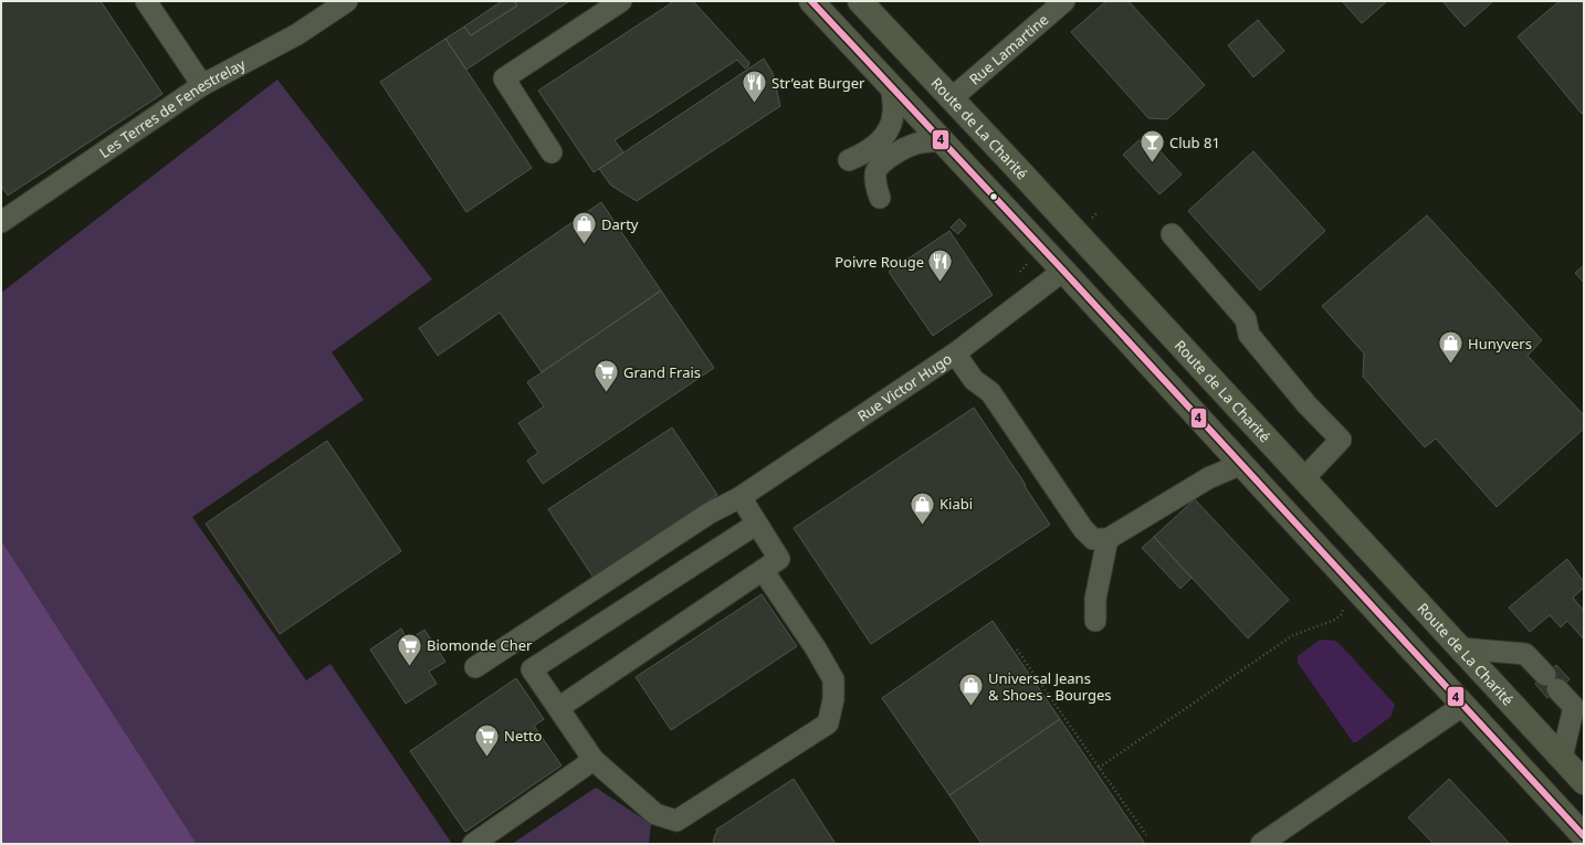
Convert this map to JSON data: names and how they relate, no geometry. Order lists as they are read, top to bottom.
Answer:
{
  "streets": {
    "main road": ["Route de La Charité"],
    "street": ["Rue Lamartine", "Les Terres de Fenestrelay", "Rue Victor Hugo"]
  },
  "crossings": [
    ["Rue Lamartine", "Route de La Charité"]
  ],
  "places": {
    "restaurant": ["Str’eat Burger", "Poivre Rouge"],
    "bar": ["Club 81"],
    "shop": [
      "Darty",
      "Hunyvers",
      "Kiabi",
      "Universal Jeans & Shoes - Bourges"
    ],
    "supermarket": ["Grand Frais", "Biomonde Cher", "Netto"]
  },
  "lines": ["transit line 4"]
}
